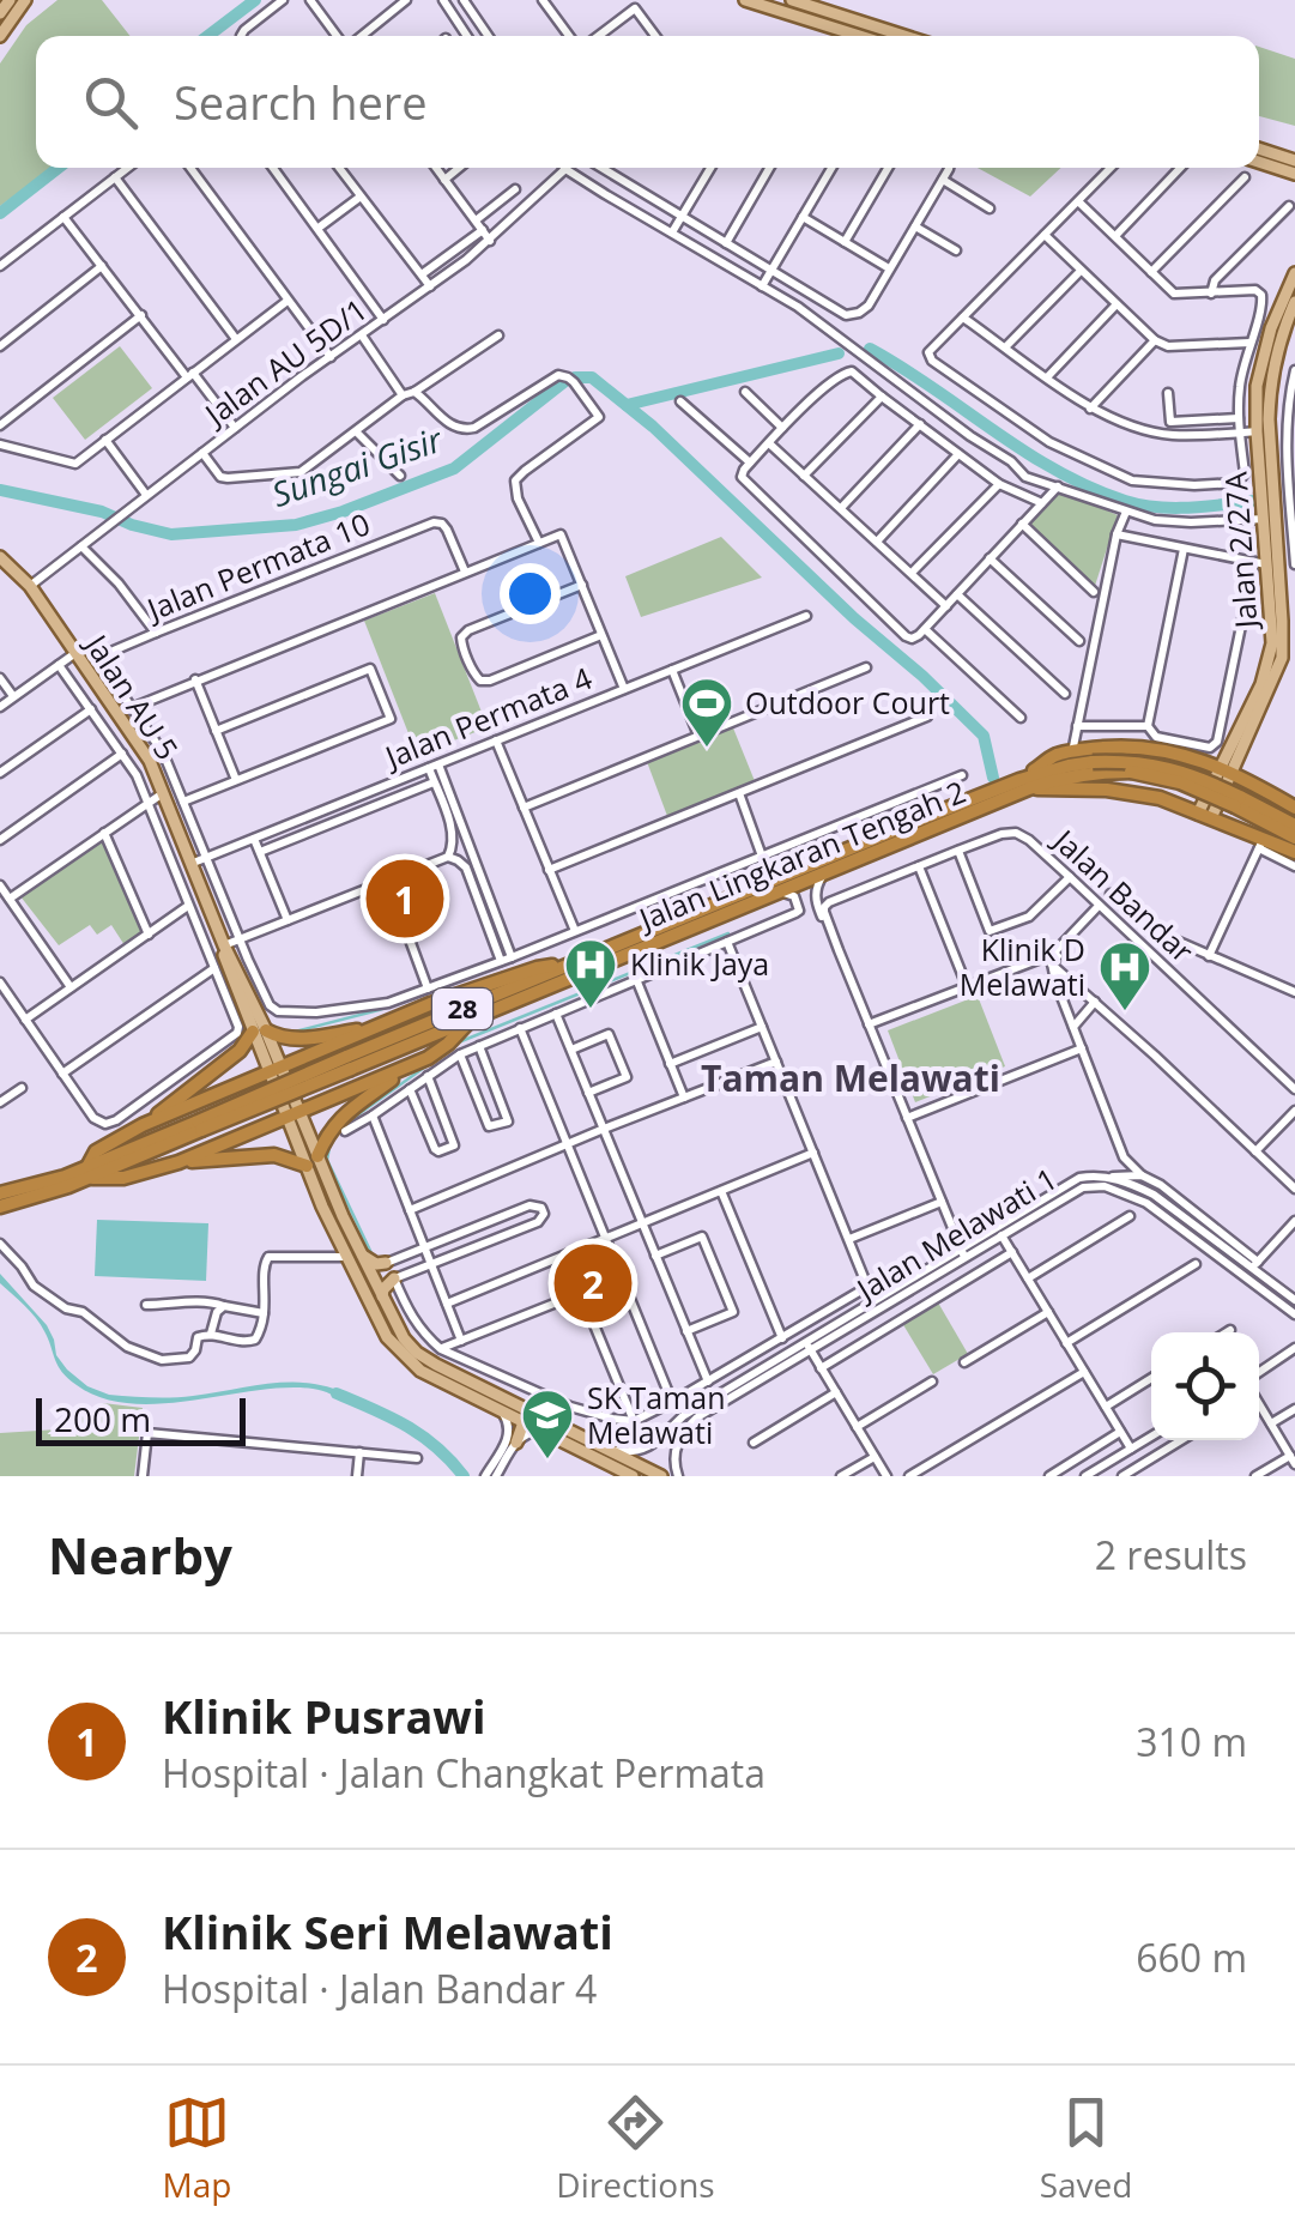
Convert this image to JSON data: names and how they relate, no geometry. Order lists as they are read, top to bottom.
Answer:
{
  "streets": {
    "highway": ["Jalan Lingkaran Tengah 2", "28"],
    "main road": ["Jalan 2/27A", "Jalan AU 5"],
    "street": [
      "Jalan AU 5D/1",
      "Jalan Permata 10",
      "Jalan Permata 4",
      "Jalan Bandar",
      "Jalan Melawati 1"
    ]
  },
  "crossings": [
    ["Jalan AU 5D/1", "Jalan AU 5"],
    ["Jalan AU 5", "Jalan Permata 4"]
  ],
  "districts": ["Taman Melawati"],
  "water": ["Sungai Gisir"],
  "places": {
    "sports": ["Outdoor Court"],
    "hospital": ["Klinik Jaya", "Klinik D Melawati"],
    "school or university": ["SK Taman Melawati"]
  },
  "scale_bar": "200 m",
  "page": {
    "search": "Search here",
    "pins": ["1", "2"],
    "scale": "200 m",
    "heading": ["Nearby", "2 results"],
    "list": [
      {
        "mark": "1",
        "name": "Klinik Pusrawi",
        "note": "Hospital · Jalan Changkat Permata",
        "value": "310 m"
      },
      {
        "mark": "2",
        "name": "Klinik Seri Melawati",
        "note": "Hospital · Jalan Bandar 4",
        "value": "660 m"
      }
    ],
    "nav": ["Map", "Directions", "Saved"]
  }
}
